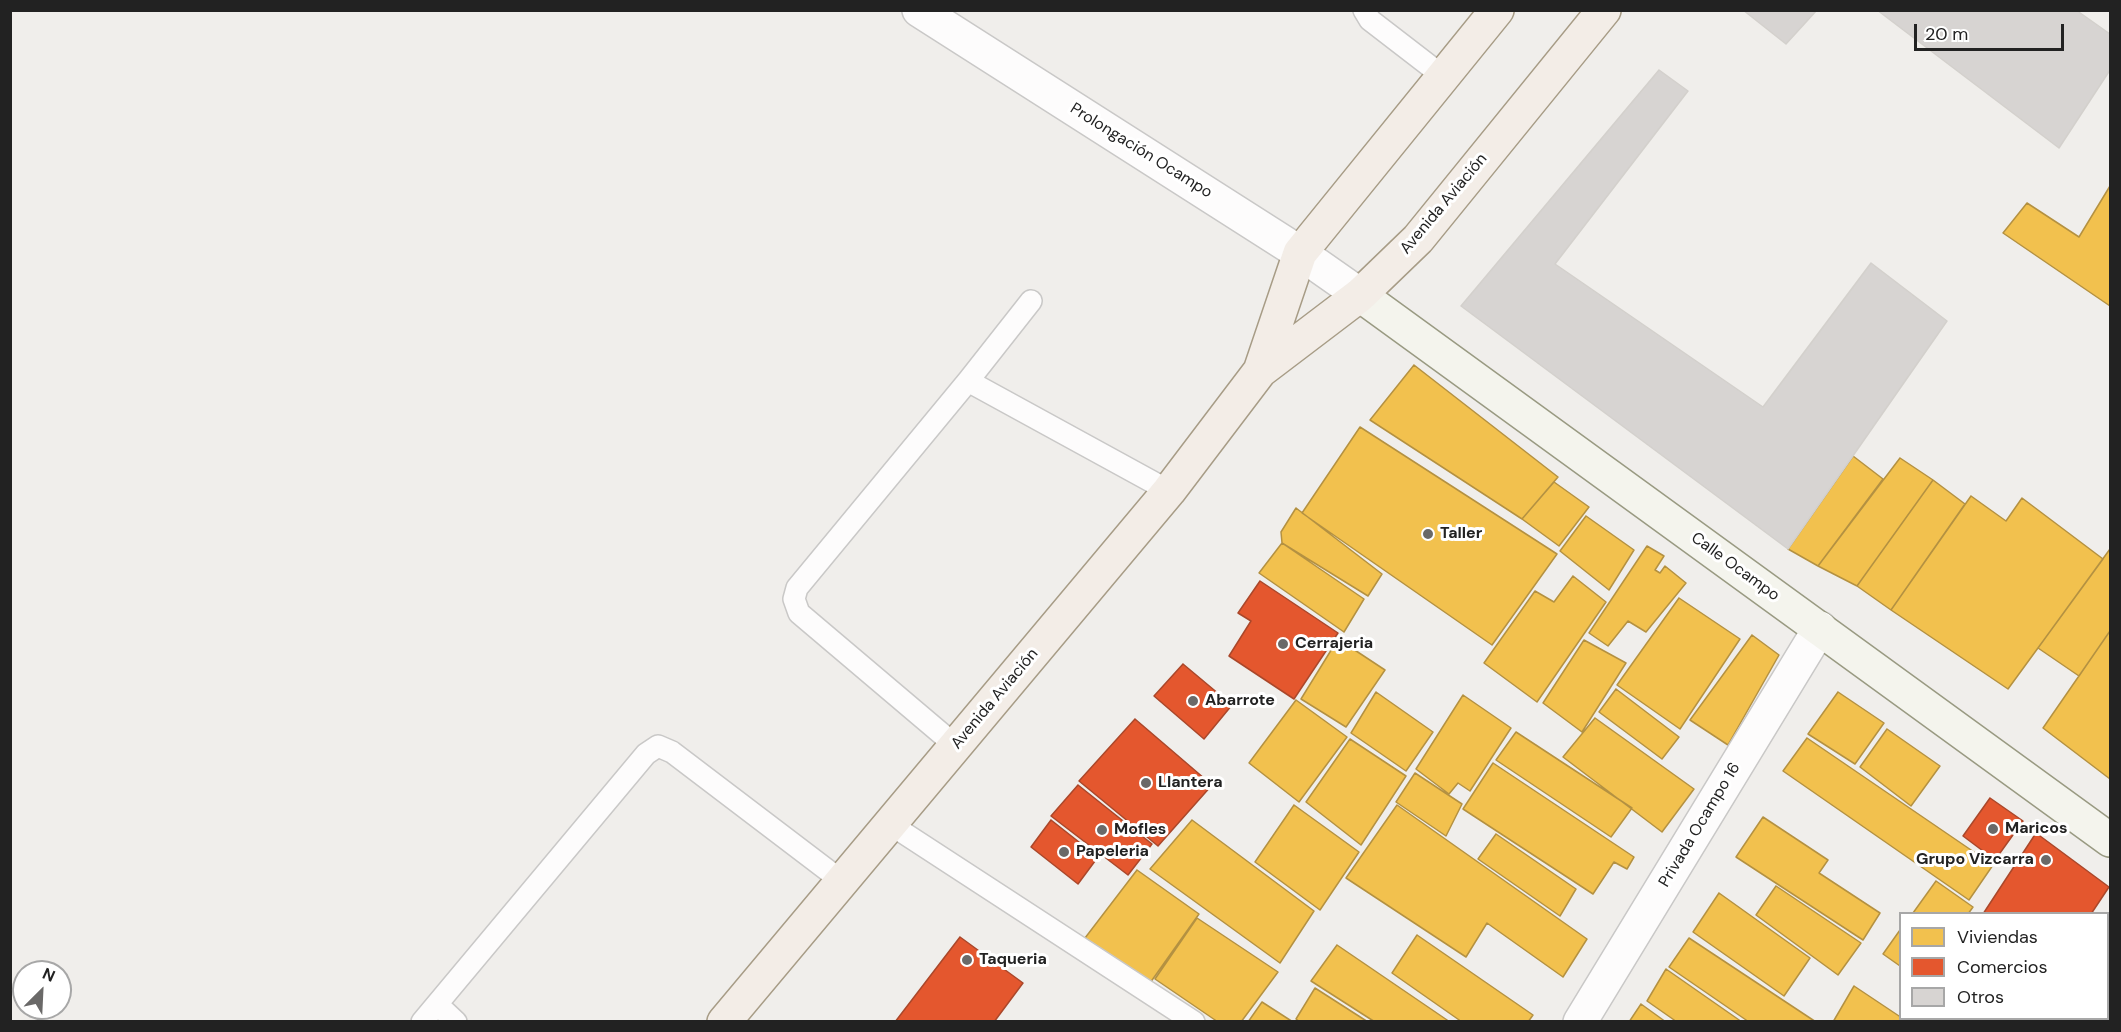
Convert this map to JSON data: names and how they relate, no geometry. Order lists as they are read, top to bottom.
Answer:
{
  "streets": {
    "main road": ["Avenida Aviación"],
    "street": ["Prolongación Ocampo", "Calle Ocampo", "Privada Ocampo 16"]
  },
  "crossings": [
    ["Prolongación Ocampo", "Avenida Aviación"],
    ["Prolongación Ocampo", "Calle Ocampo"],
    ["Avenida Aviación", "Calle Ocampo"],
    ["Calle Ocampo", "Privada Ocampo 16"]
  ],
  "places": [
    "Taller",
    "Cerrajeria",
    "Abarrote",
    "Llantera",
    "Maricos",
    "Mofles",
    "Papeleria",
    "Grupo Vizcarra",
    "Taqueria"
  ],
  "legend": ["Viviendas", "Comercios", "Otros"],
  "scale_bar": "20 m",
  "north": "top right"
}
